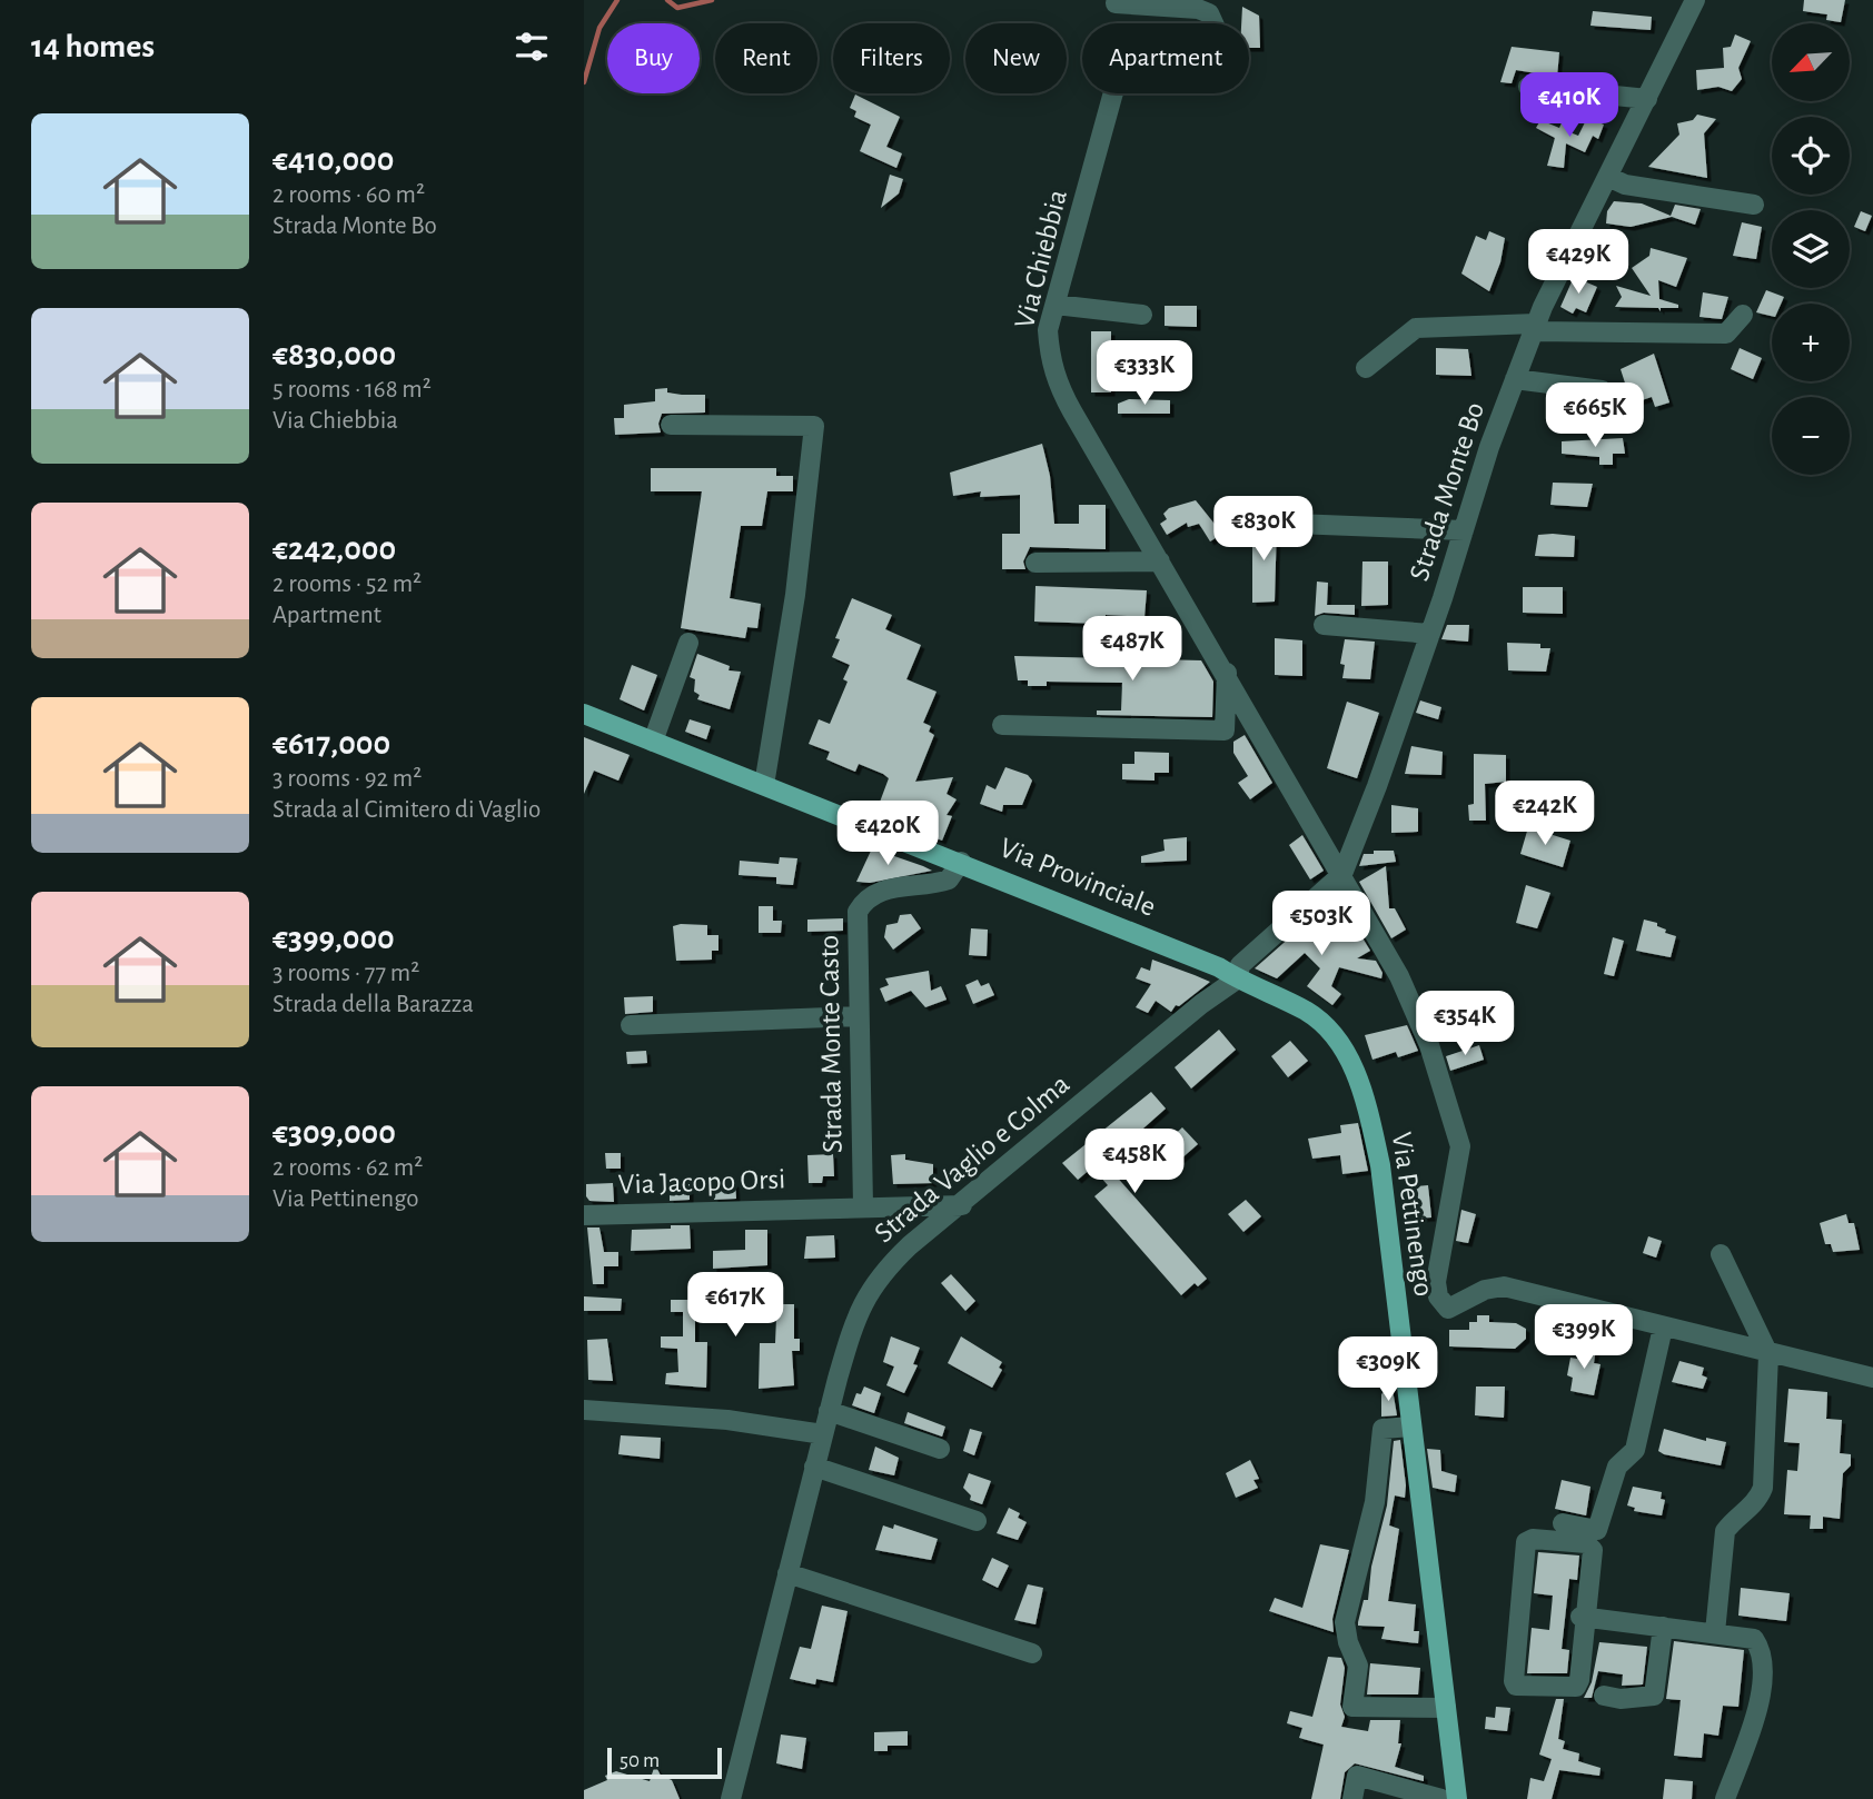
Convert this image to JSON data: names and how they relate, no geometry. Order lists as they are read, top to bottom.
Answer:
{
  "streets": {
    "main road": ["Via Provinciale", "Via Pettinengo"],
    "street": [
      "Via Chiebbia",
      "Strada Monte Bo",
      "Strada Monte Casto",
      "Strada Vaglio e Colma",
      "Via Jacopo Orsi"
    ]
  },
  "crossings": [
    ["Via Chiebbia", "Strada Monte Bo"],
    ["Strada Monte Bo", "Via Provinciale"],
    ["Strada Monte Bo", "Strada Vaglio e Colma"],
    ["Strada Monte Bo", "Via Pettinengo"],
    ["Via Provinciale", "Strada Monte Casto"],
    ["Via Provinciale", "Strada Vaglio e Colma"],
    ["Via Provinciale", "Via Pettinengo"],
    ["Strada Monte Casto", "Via Jacopo Orsi"],
    ["Strada Vaglio e Colma", "Via Jacopo Orsi"],
    ["Strada Vaglio e Colma", "Via Pettinengo"]
  ],
  "scale_bar": "50 m",
  "north": "bottom left",
  "page": {
    "heading": "14 homes",
    "map_buttons": ["+", "−"],
    "chip": [
      "Buy",
      "Rent",
      "Filters",
      "New",
      "Apartment"
    ],
    "price": [
      "€410K",
      "€429K",
      "€333K",
      "€665K",
      "€830K",
      "€487K",
      "€242K",
      "€420K",
      "€503K",
      "€354K",
      "€458K",
      "€617K",
      "€399K",
      "€309K"
    ],
    "list": [
      {
        "name": "€410,000",
        "note": "2 rooms · 60 m² · Strada Monte Bo"
      },
      {
        "name": "€830,000",
        "note": "5 rooms · 168 m² · Via Chiebbia"
      },
      {
        "name": "€242,000",
        "note": "2 rooms · 52 m² · Apartment"
      },
      {
        "name": "€617,000",
        "note": "3 rooms · 92 m² · Strada al Cimitero di Vaglio"
      },
      {
        "name": "€399,000",
        "note": "3 rooms · 77 m² · Strada della Barazza"
      },
      {
        "name": "€309,000",
        "note": "2 rooms · 62 m² · Via Pettinengo"
      }
    ],
    "scale": "50 m"
  }
}
